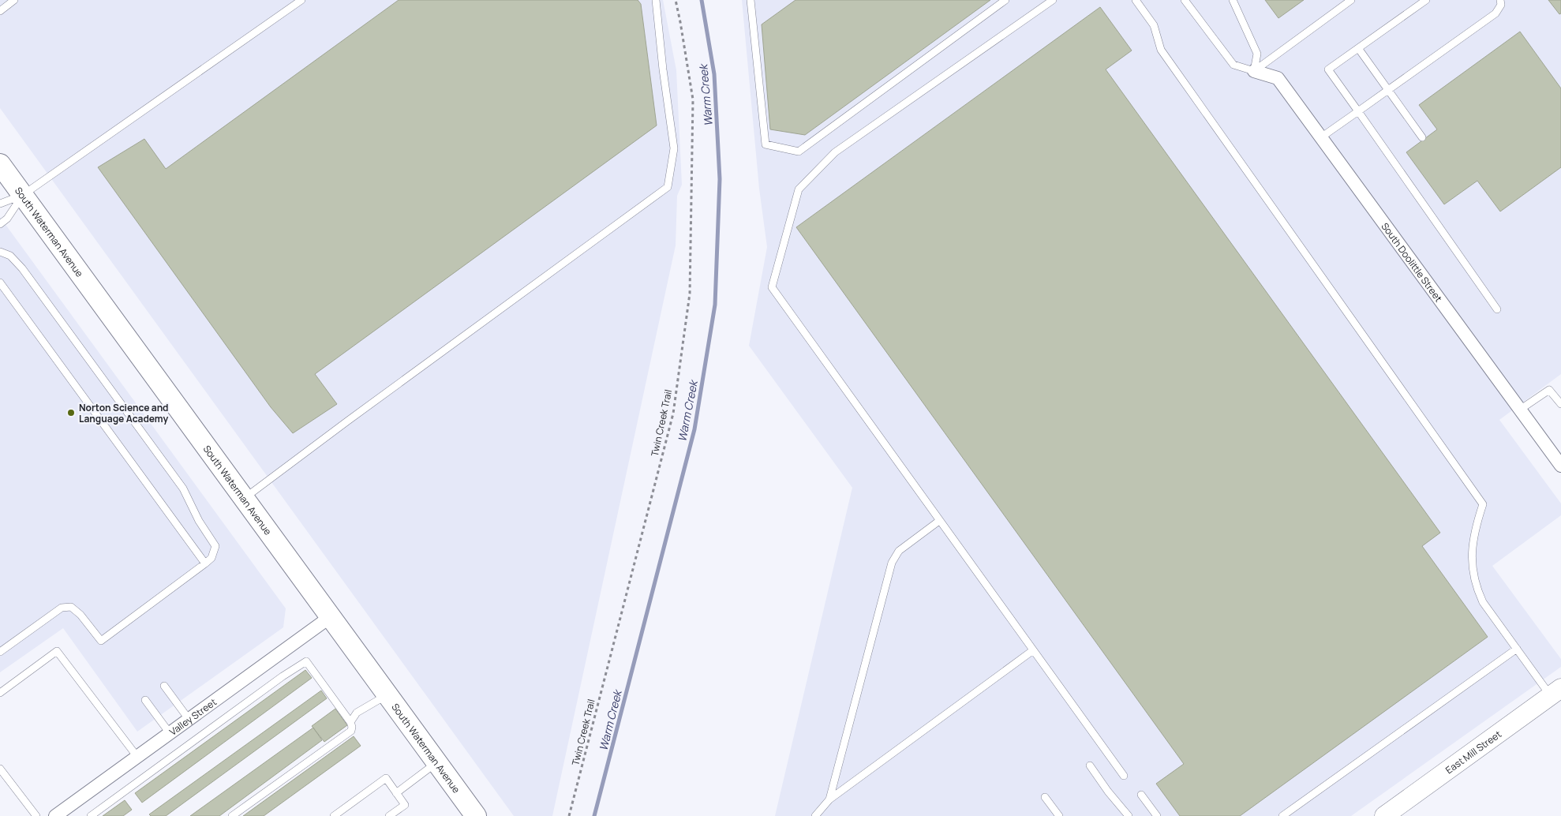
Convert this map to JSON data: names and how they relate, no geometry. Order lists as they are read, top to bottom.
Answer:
{
  "streets": {
    "main road": ["South Waterman Avenue", "East Mill Street"],
    "street": ["South Doolittle Street", "Valley Street"],
    "path": ["Twin Creek Trail"]
  },
  "crossings": [
    ["South Waterman Avenue", "Valley Street"]
  ],
  "water": ["Warm Creek"],
  "places": ["Norton Science and Language Academy"]
}
